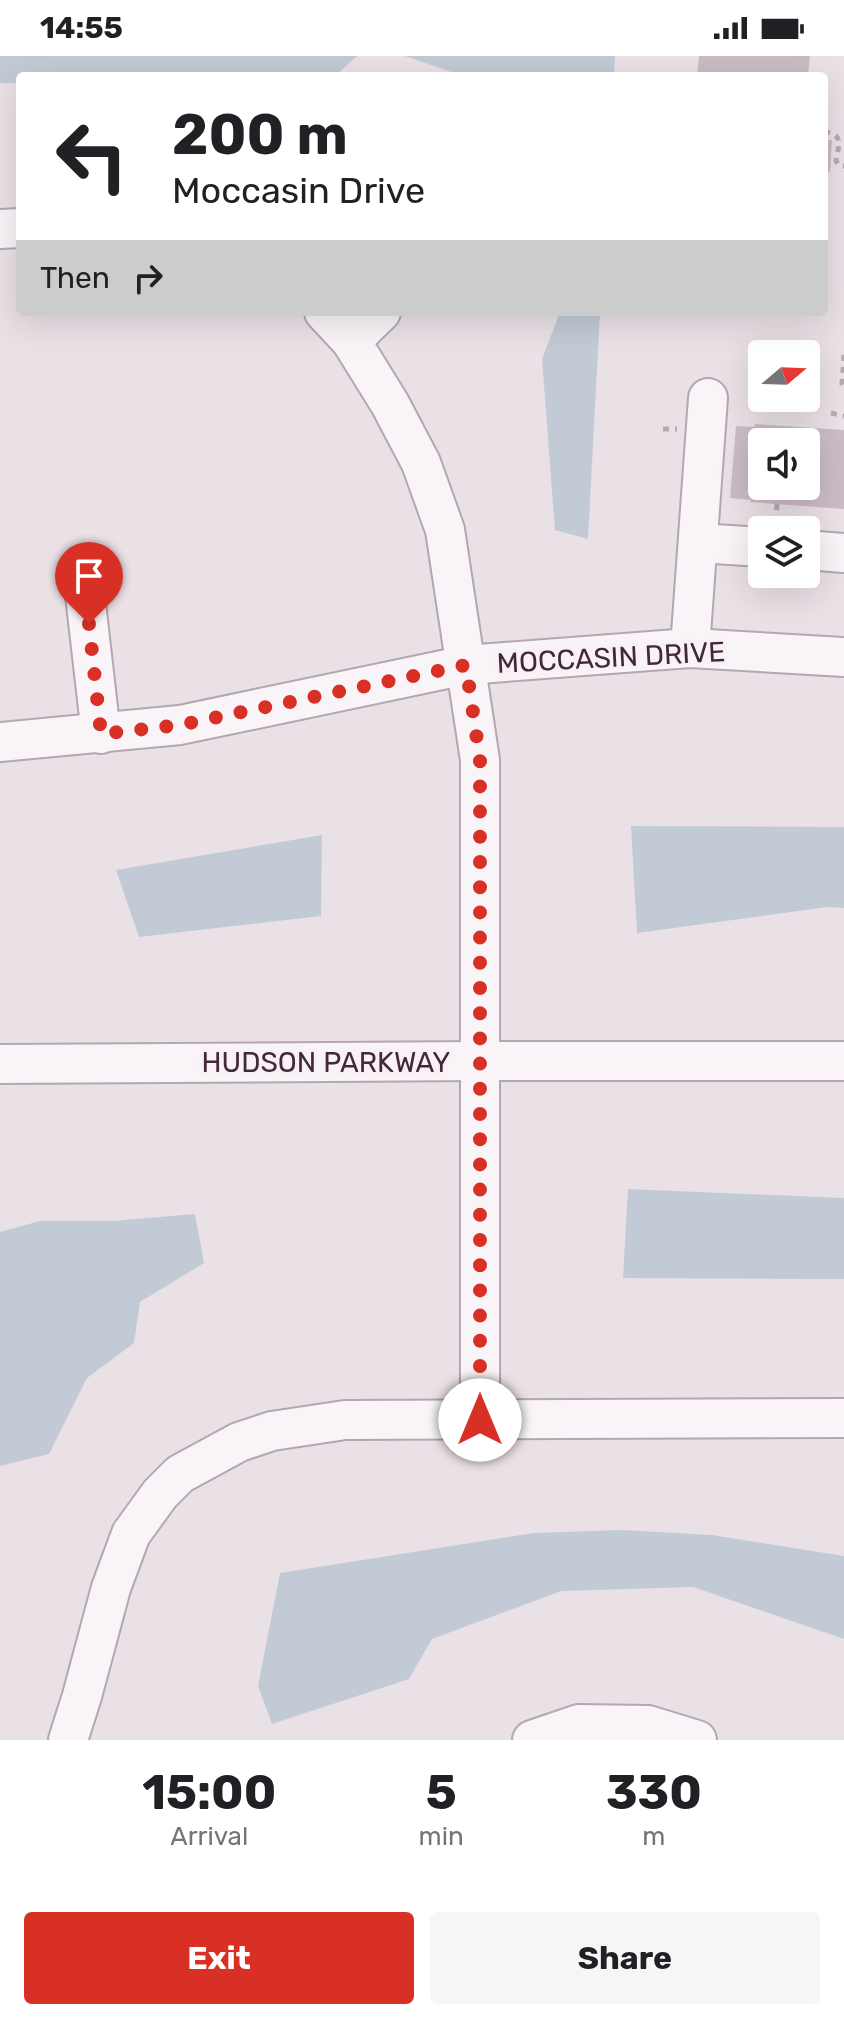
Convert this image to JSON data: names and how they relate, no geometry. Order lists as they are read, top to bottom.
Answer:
{
  "streets": {
    "street": ["MOCCASIN DRIVE", "HUDSON PARKWAY"]
  },
  "north": "right",
  "page": {
    "status": "14:55",
    "turn": ["200 m", "Moccasin Drive"],
    "then": "Then",
    "eta": [
      "15:00",
      "Arrival",
      "5",
      "min",
      "330",
      "m"
    ],
    "buttons": ["Exit", "Share"]
  }
}
